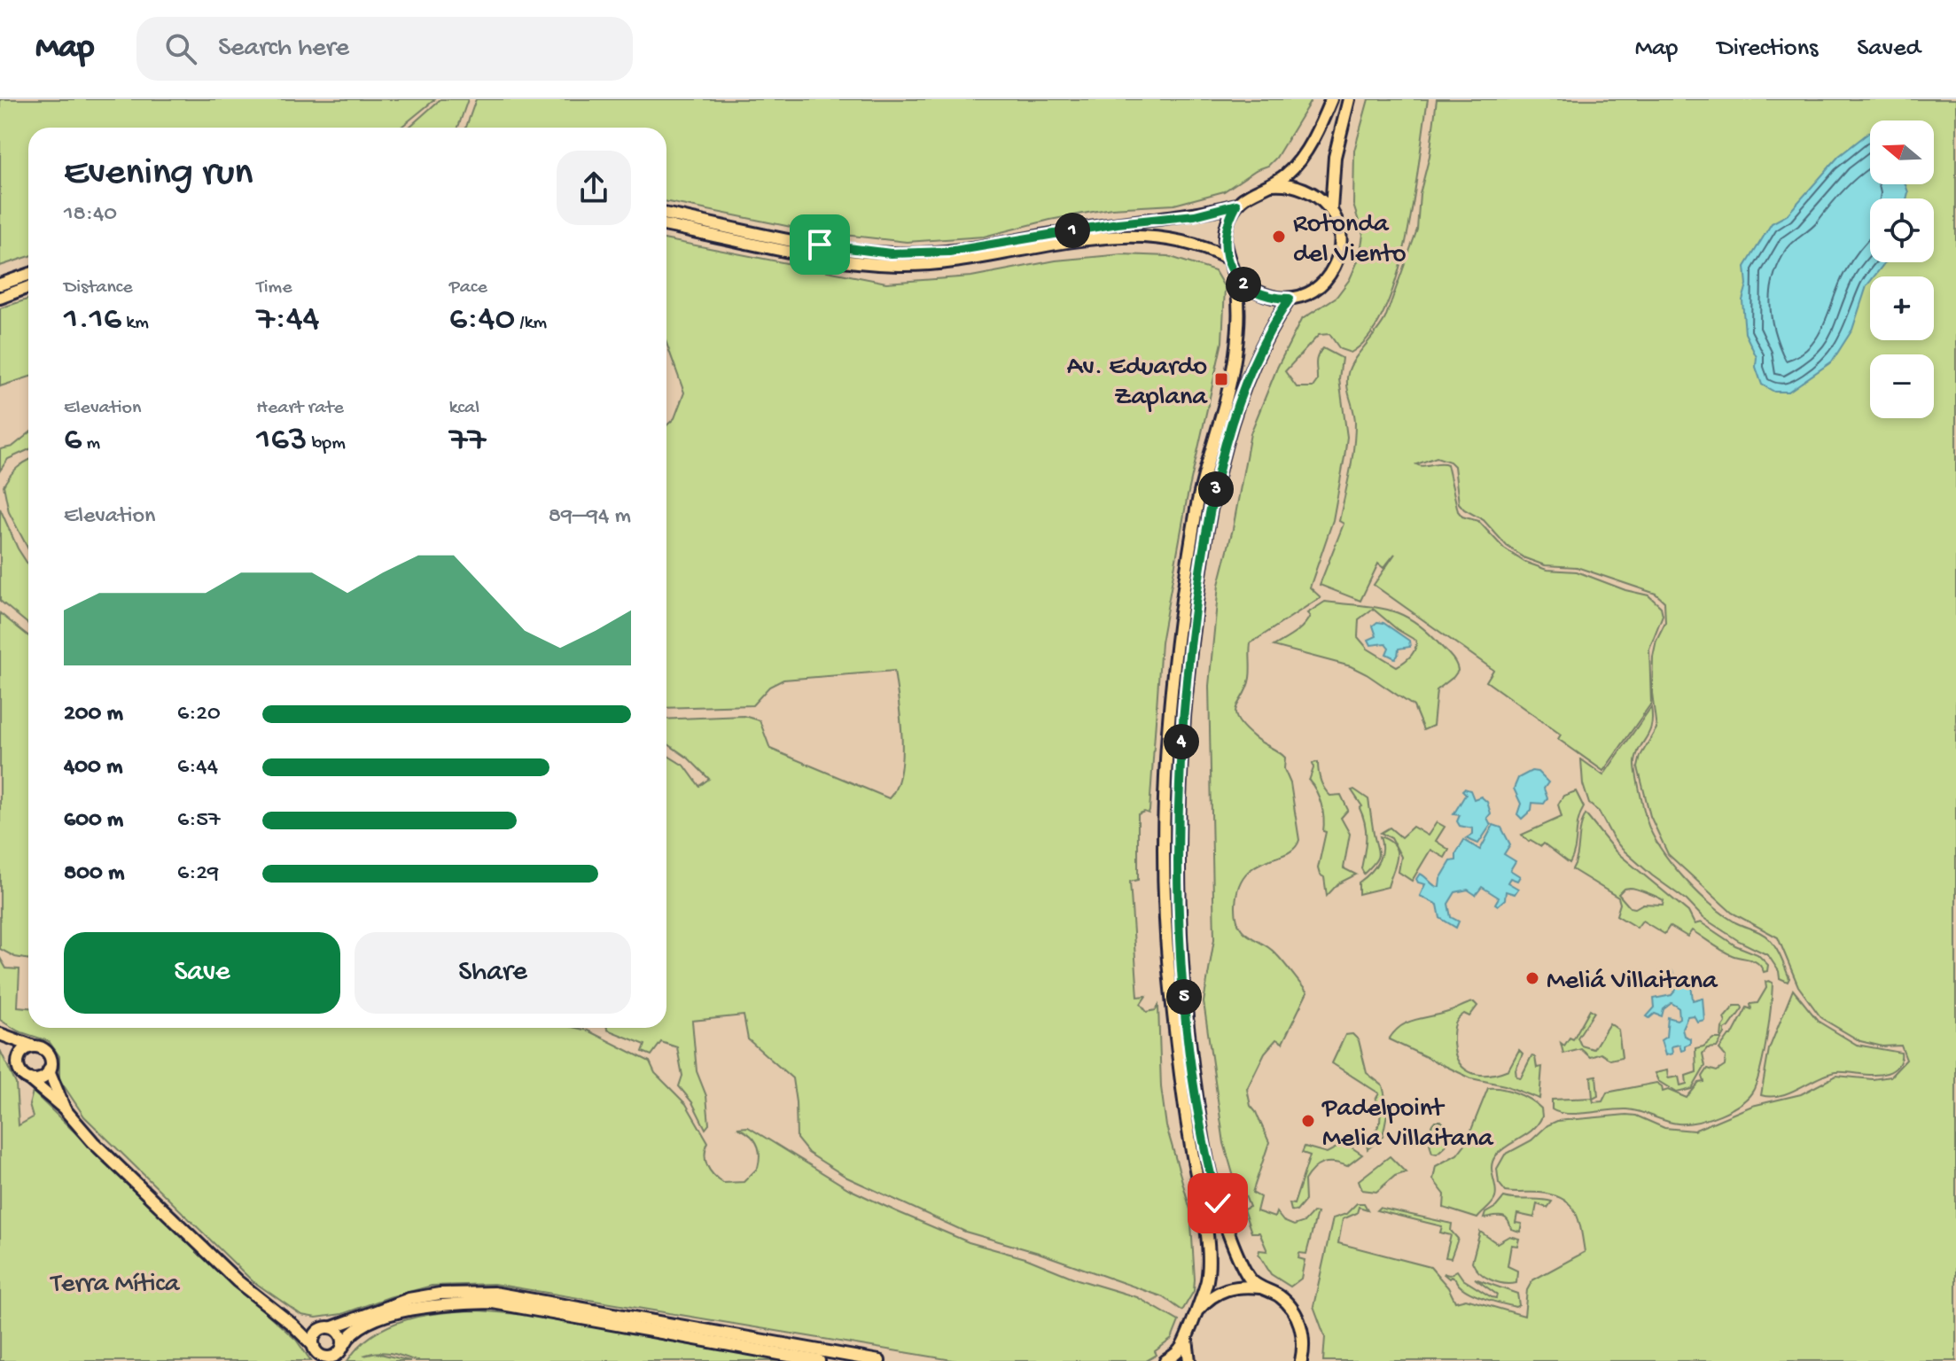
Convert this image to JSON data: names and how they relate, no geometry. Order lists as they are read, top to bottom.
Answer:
{
  "parks": ["Terra Mítica"],
  "places": {
    "other": ["Rotonda del Viento", "Meliá Villaitana", "Padelpoint Melia Villaitana"],
    "transit": ["Av. Eduardo Zaplana"]
  },
  "north": "left",
  "page": {
    "header": "Map",
    "search": "Search here",
    "nav": ["Map", "Directions", "Saved"],
    "map_buttons": ["+", "−"],
    "heading": ["Evening run", "18:40"],
    "pins": [
      "1",
      "2",
      "3",
      "4",
      "5"
    ],
    "stats": [
      ["Distance", "1.16 km"],
      ["Time", "7:44"],
      ["Pace", "6:40 /km"],
      ["Elevation", "6 m"],
      ["Heart rate", "163 bpm"],
      ["kcal", "77"]
    ],
    "chart": ["Elevation", "89–94 m"],
    "list": [
      {
        "name": "200 m",
        "note": "6:20"
      },
      {
        "name": "400 m",
        "note": "6:44"
      },
      {
        "name": "600 m",
        "note": "6:57"
      },
      {
        "name": "800 m",
        "note": "6:29"
      }
    ],
    "buttons": ["Save", "Share"]
  }
}
